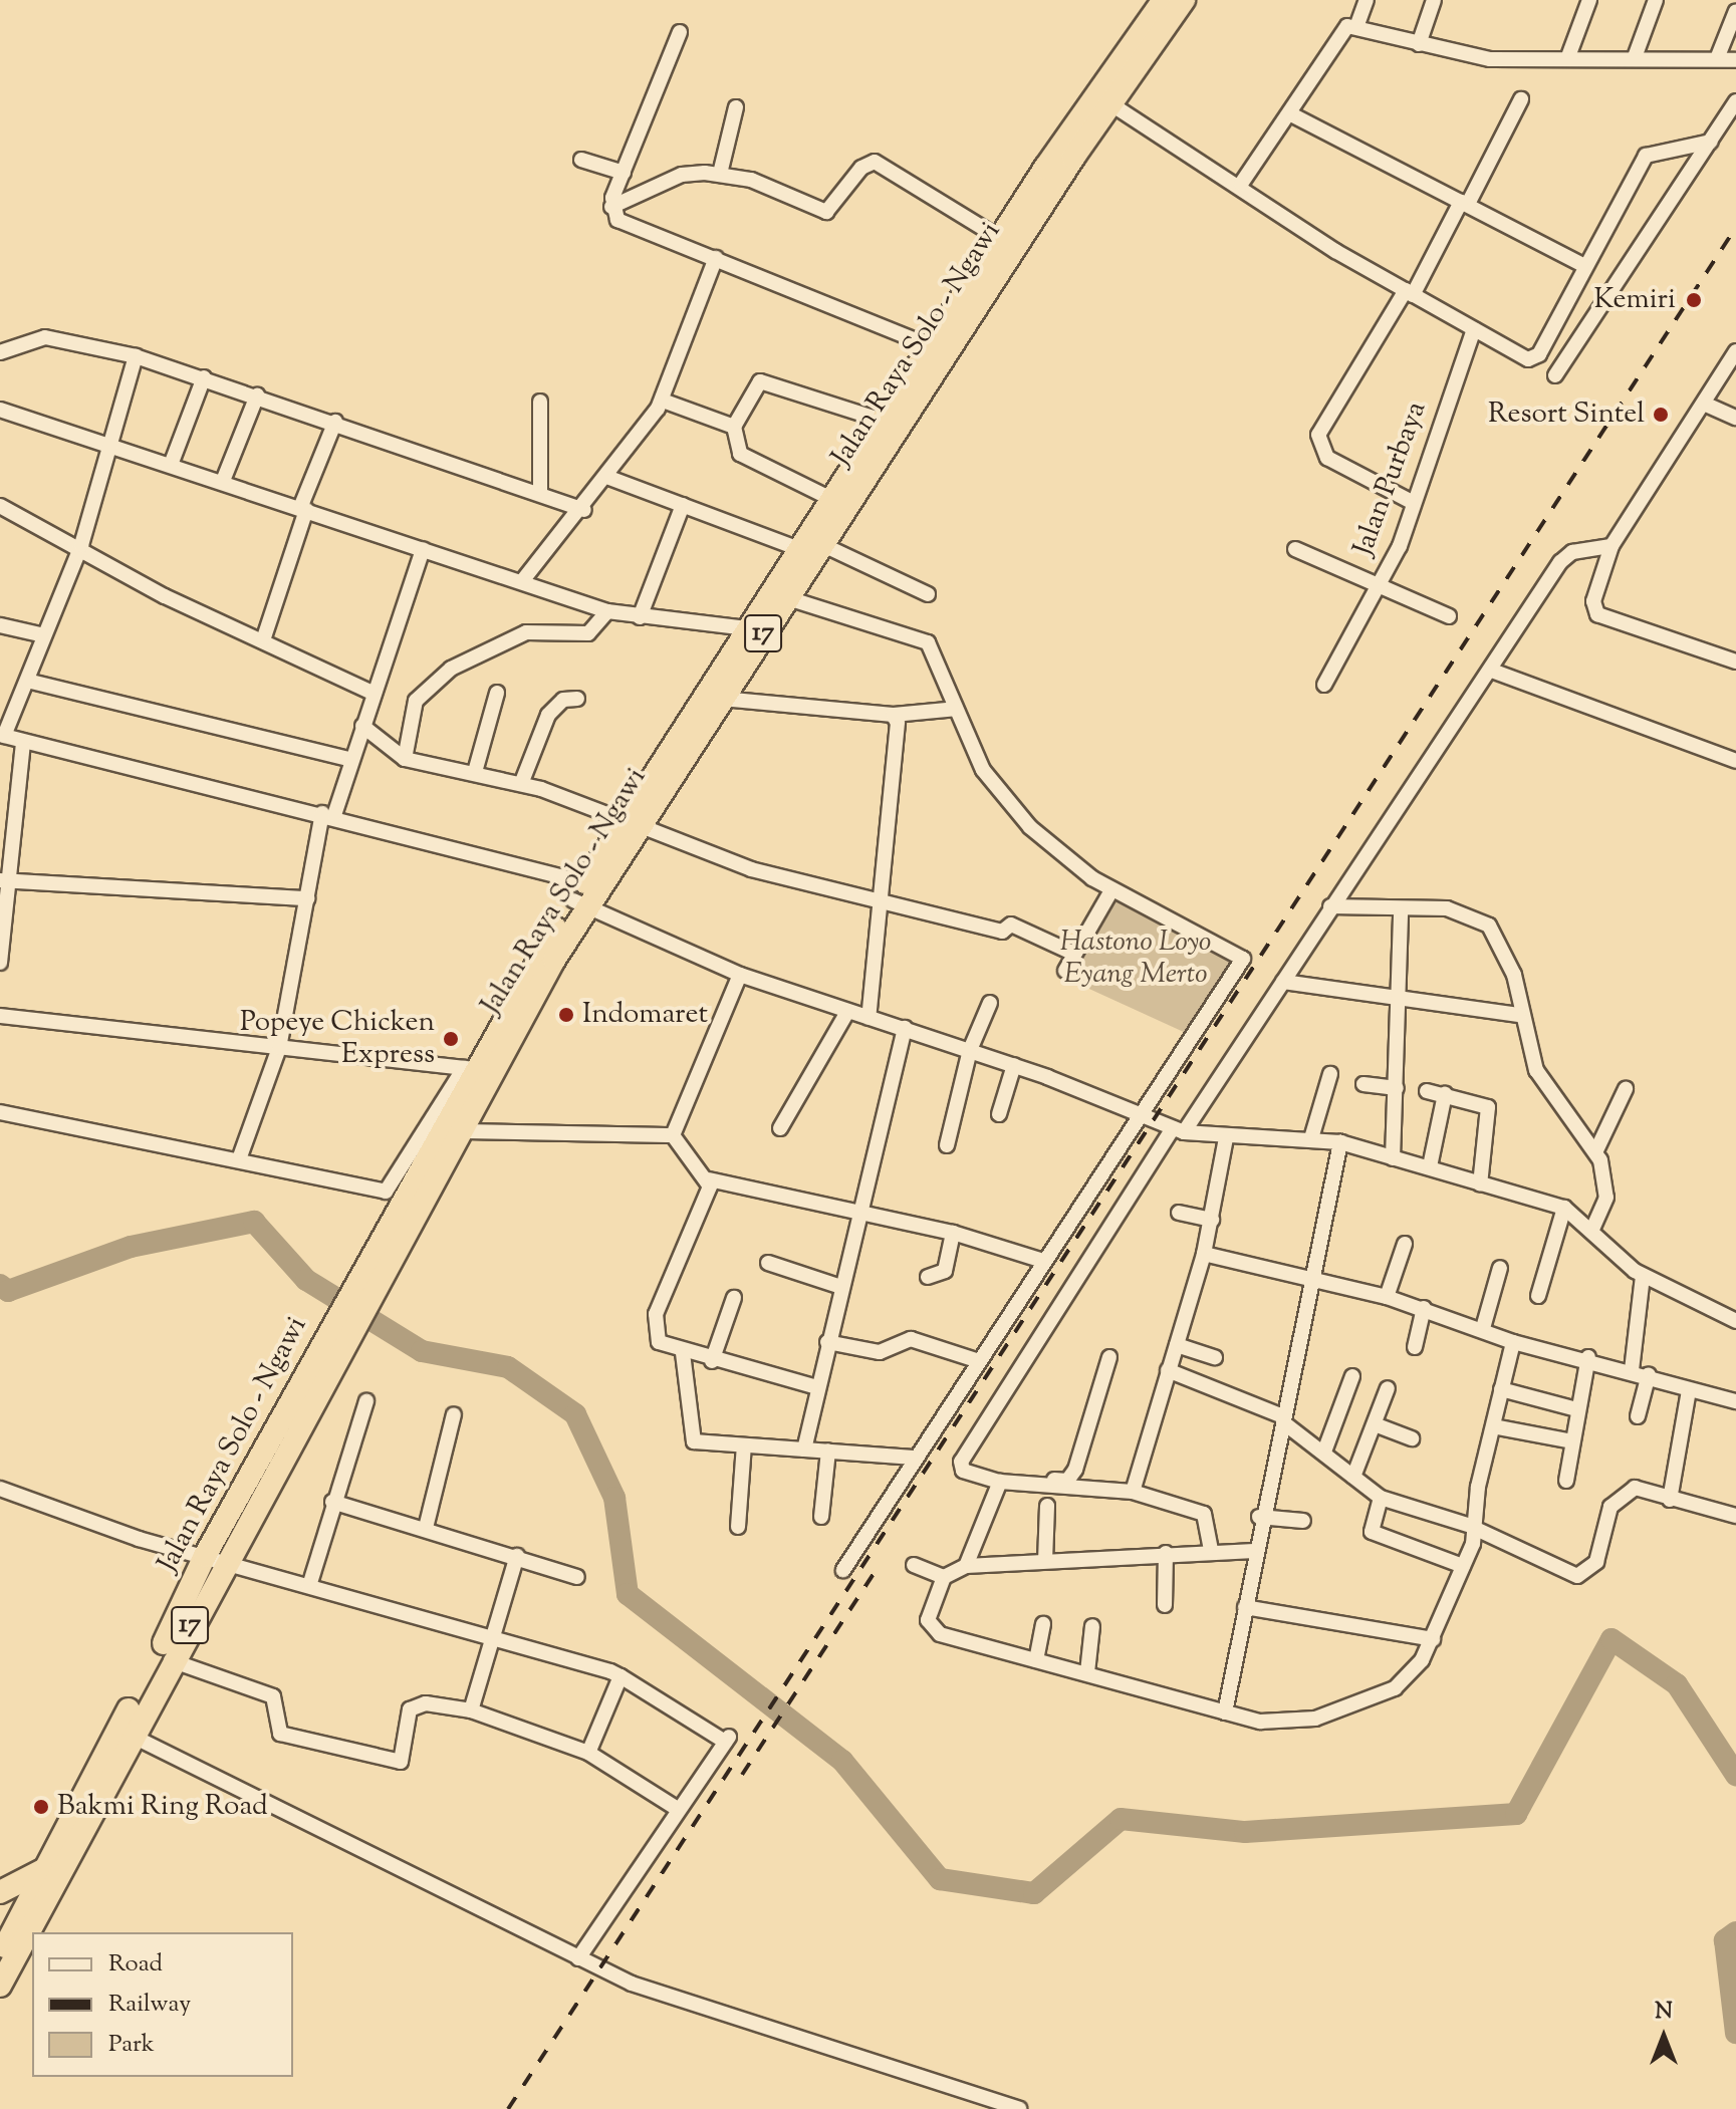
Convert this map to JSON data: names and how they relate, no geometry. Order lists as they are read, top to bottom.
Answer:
{
  "streets": {
    "highway": ["Jalan Raya Solo - Ngawi", "17"],
    "street": ["Jalan Purbaya"]
  },
  "parks": ["Hastono Loyo Eyang Merto"],
  "places": [
    "Kemiri",
    "Resort Sintel",
    "Indomaret",
    "Popeye Chicken Express",
    "Bakmi Ring Road"
  ],
  "legend": ["Road", "Railway", "Park"],
  "north": "top"
}
